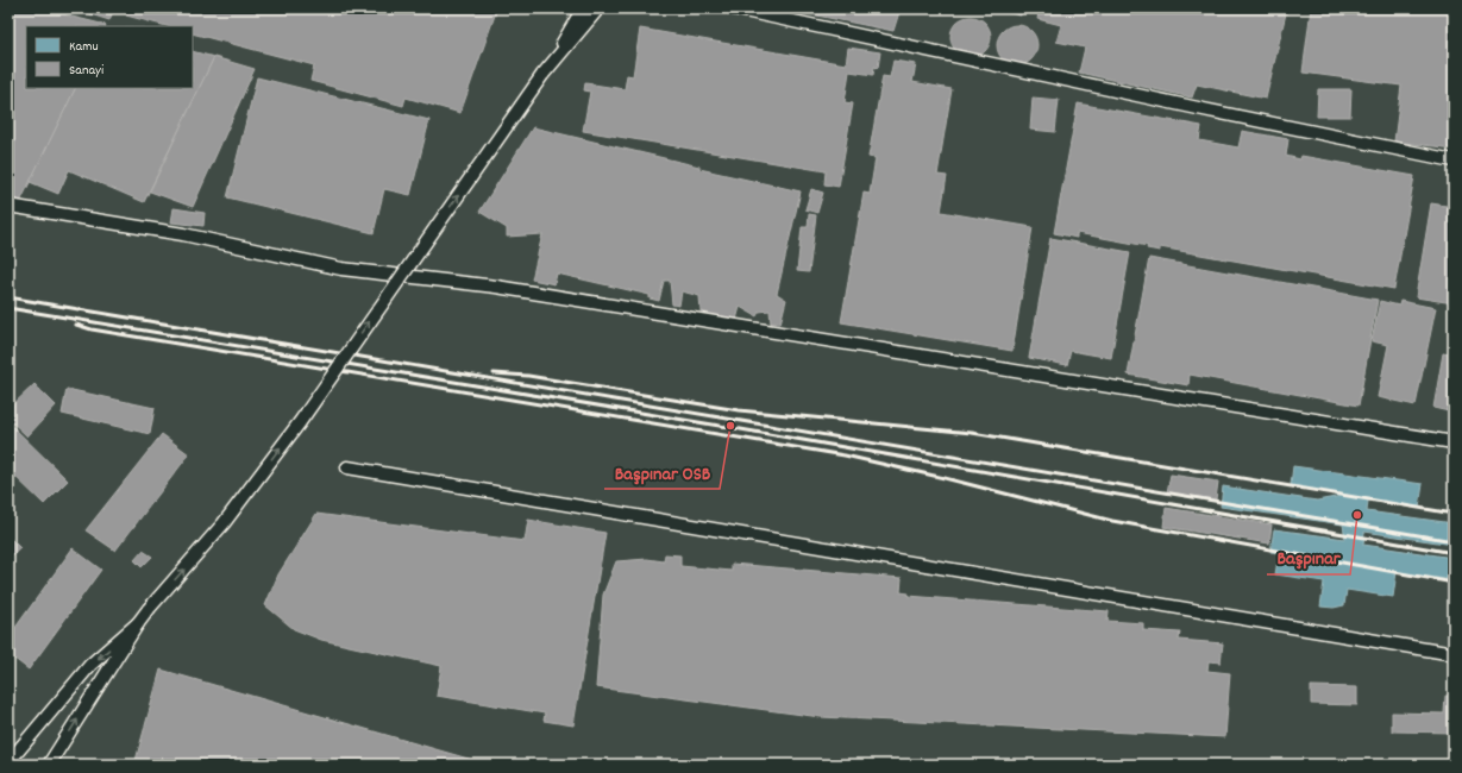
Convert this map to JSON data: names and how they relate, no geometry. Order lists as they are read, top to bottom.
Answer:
{
  "places": ["Başpınar OSB", "Başpınar"],
  "legend": ["Kamu", "Sanayi"]
}
